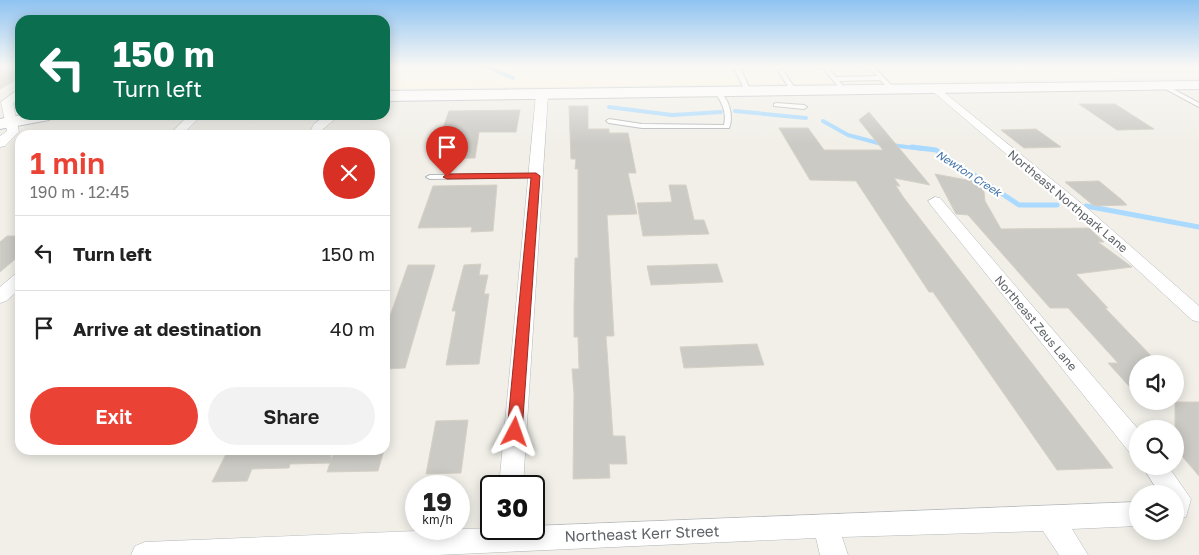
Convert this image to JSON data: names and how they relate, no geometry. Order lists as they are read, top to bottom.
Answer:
{
  "streets": {
    "street": ["Northeast Northpark Lane", "Northeast Zeus Lane", "Northeast Kerr Street"]
  },
  "water": ["Newton Creek"],
  "page": {
    "turn": ["150 m", "Turn left"],
    "heading": ["1 min", "190 m · 12:45"],
    "list": [
      {
        "name": "Turn left",
        "value": "150 m"
      },
      {
        "name": "Arrive at destination",
        "value": "40 m"
      }
    ],
    "buttons": ["Exit", "Share"],
    "speed": "19 km/h",
    "limit": "30"
  }
}
